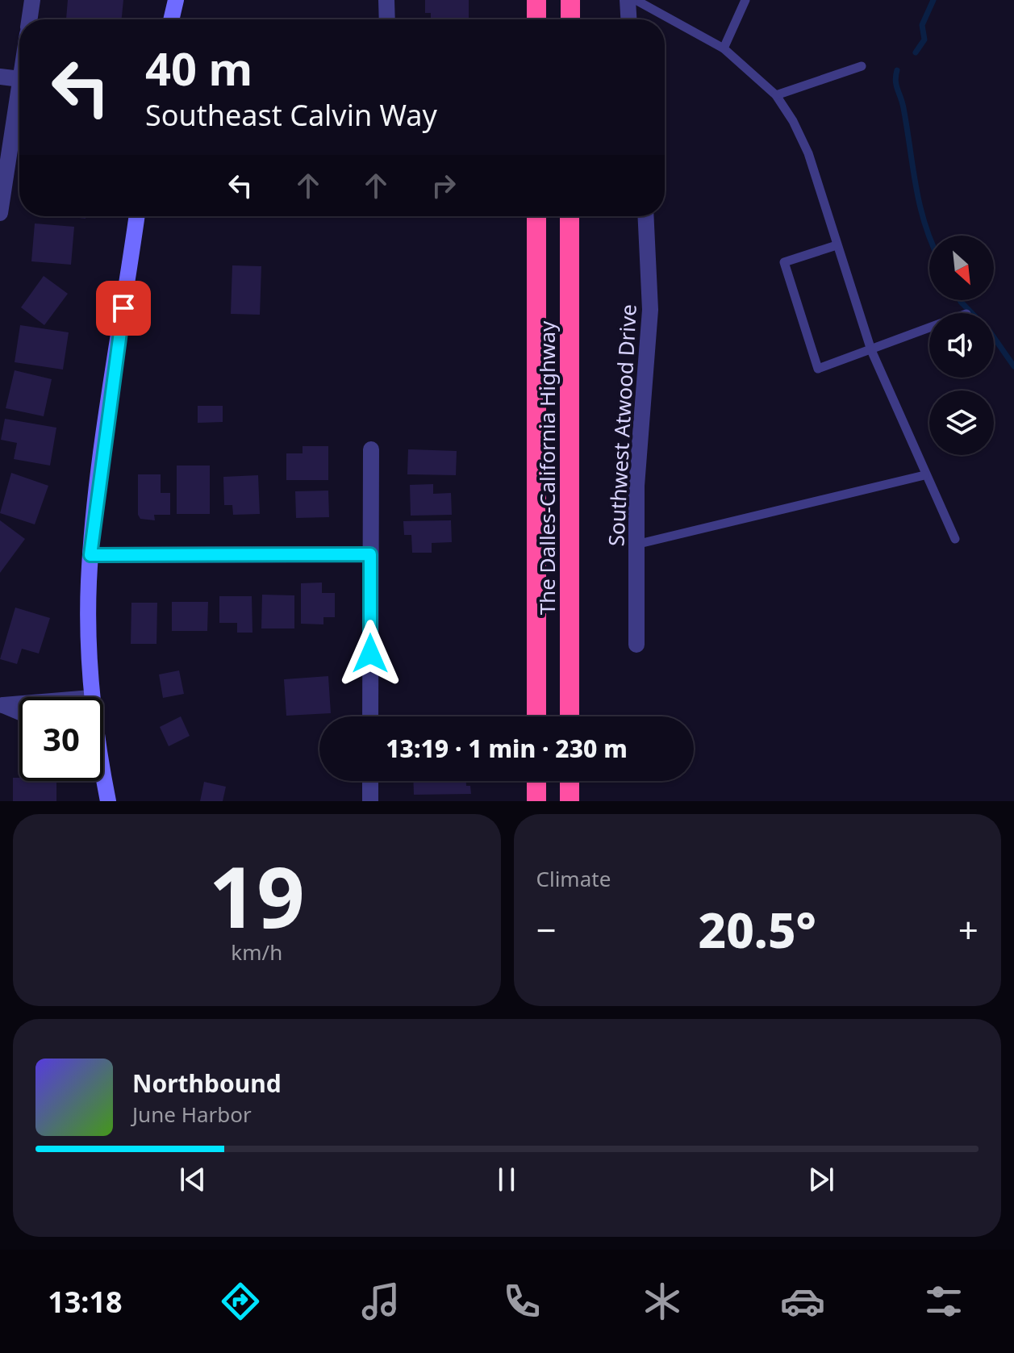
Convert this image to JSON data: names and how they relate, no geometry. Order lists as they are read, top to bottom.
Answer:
{
  "streets": {
    "highway": ["The Dalles-California Highway"],
    "street": ["Southwest Atwood Drive"]
  },
  "north": "bottom right",
  "page": {
    "turn": ["40 m", "Southeast Calvin Way"],
    "limit": "30",
    "trip": "13:19 · 1 min · 230 m",
    "tile": [
      ["19", "km/h"],
      "Climate"
    ],
    "heat": ["−", "20.5°", "+"],
    "song": ["Northbound", "June Harbor"],
    "tabs": "13:18"
  }
}
